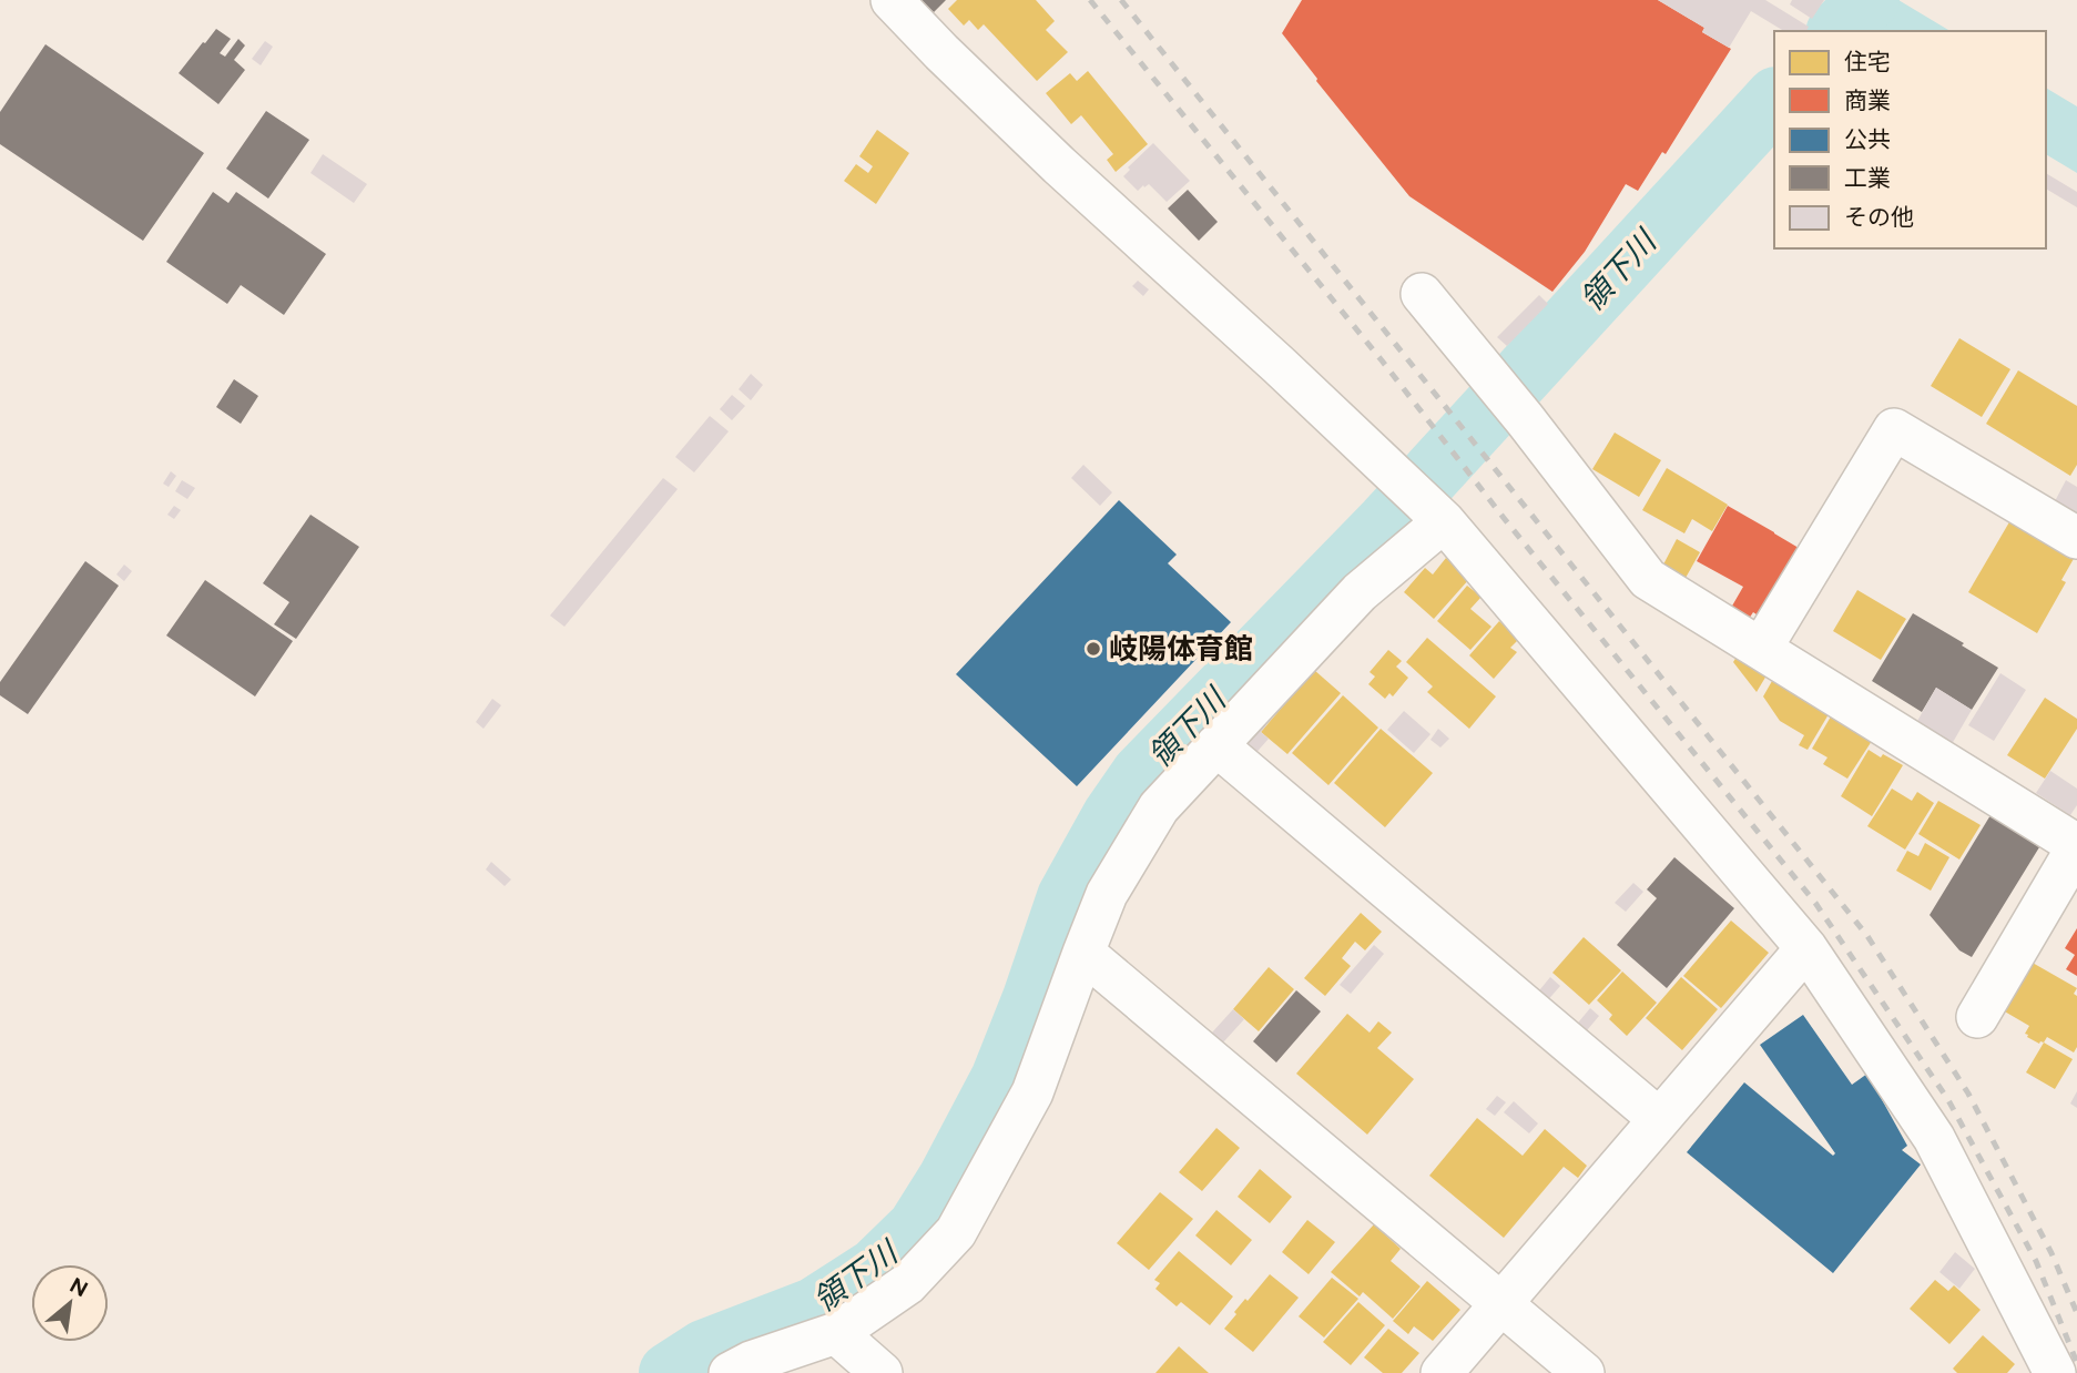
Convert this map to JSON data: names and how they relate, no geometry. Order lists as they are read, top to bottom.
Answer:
{
  "water": ["領下川"],
  "places": ["岐陽体育館"],
  "legend": [
    "住宅",
    "商業",
    "公共",
    "工業",
    "その他"
  ],
  "north": "top right"
}
